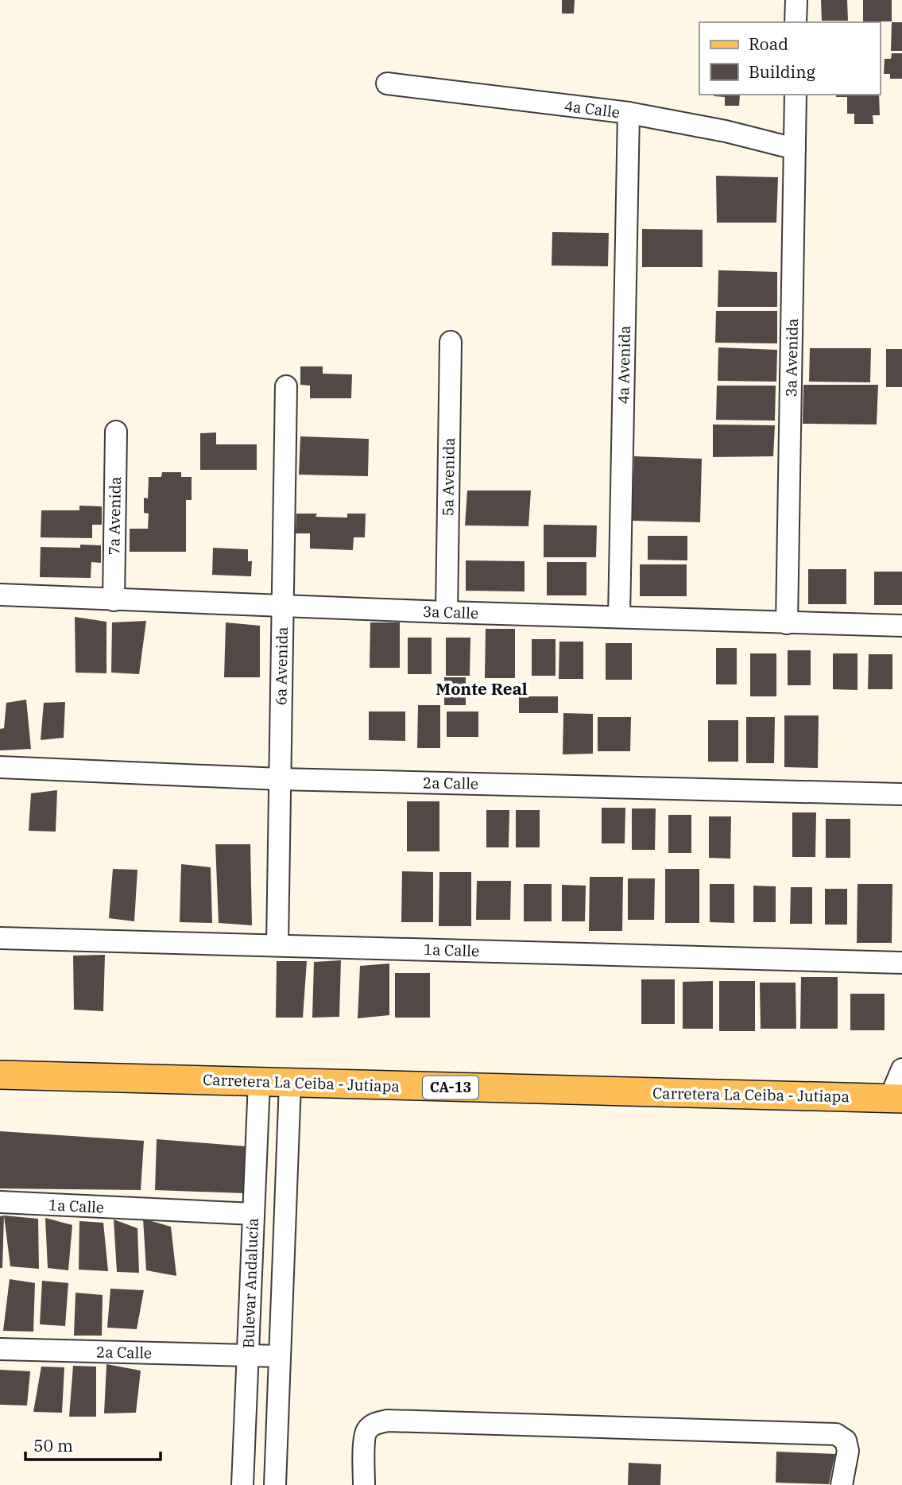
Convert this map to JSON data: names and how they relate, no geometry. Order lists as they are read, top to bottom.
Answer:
{
  "streets": {
    "main road": ["Carretera La Ceiba - Jutiapa", "CA-13"],
    "street": [
      "4a Calle",
      "3a Avenida",
      "4a Avenida",
      "5a Avenida",
      "7a Avenida",
      "3a Calle",
      "6a Avenida",
      "2a Calle",
      "1a Calle",
      "Bulevar Andalucía"
    ]
  },
  "crossings": [
    ["4a Calle", "3a Avenida"],
    ["4a Calle", "4a Avenida"],
    ["3a Avenida", "3a Calle"],
    ["4a Avenida", "3a Calle"],
    ["5a Avenida", "3a Calle"],
    ["7a Avenida", "3a Calle"],
    ["3a Calle", "6a Avenida"],
    ["6a Avenida", "2a Calle"],
    ["6a Avenida", "1a Calle"],
    ["2a Calle", "Bulevar Andalucía"],
    ["1a Calle", "Bulevar Andalucía"],
    ["Carretera La Ceiba - Jutiapa", "Bulevar Andalucía"]
  ],
  "districts": ["Monte Real"],
  "legend": ["Road", "Building"],
  "scale_bar": "50 m"
}
